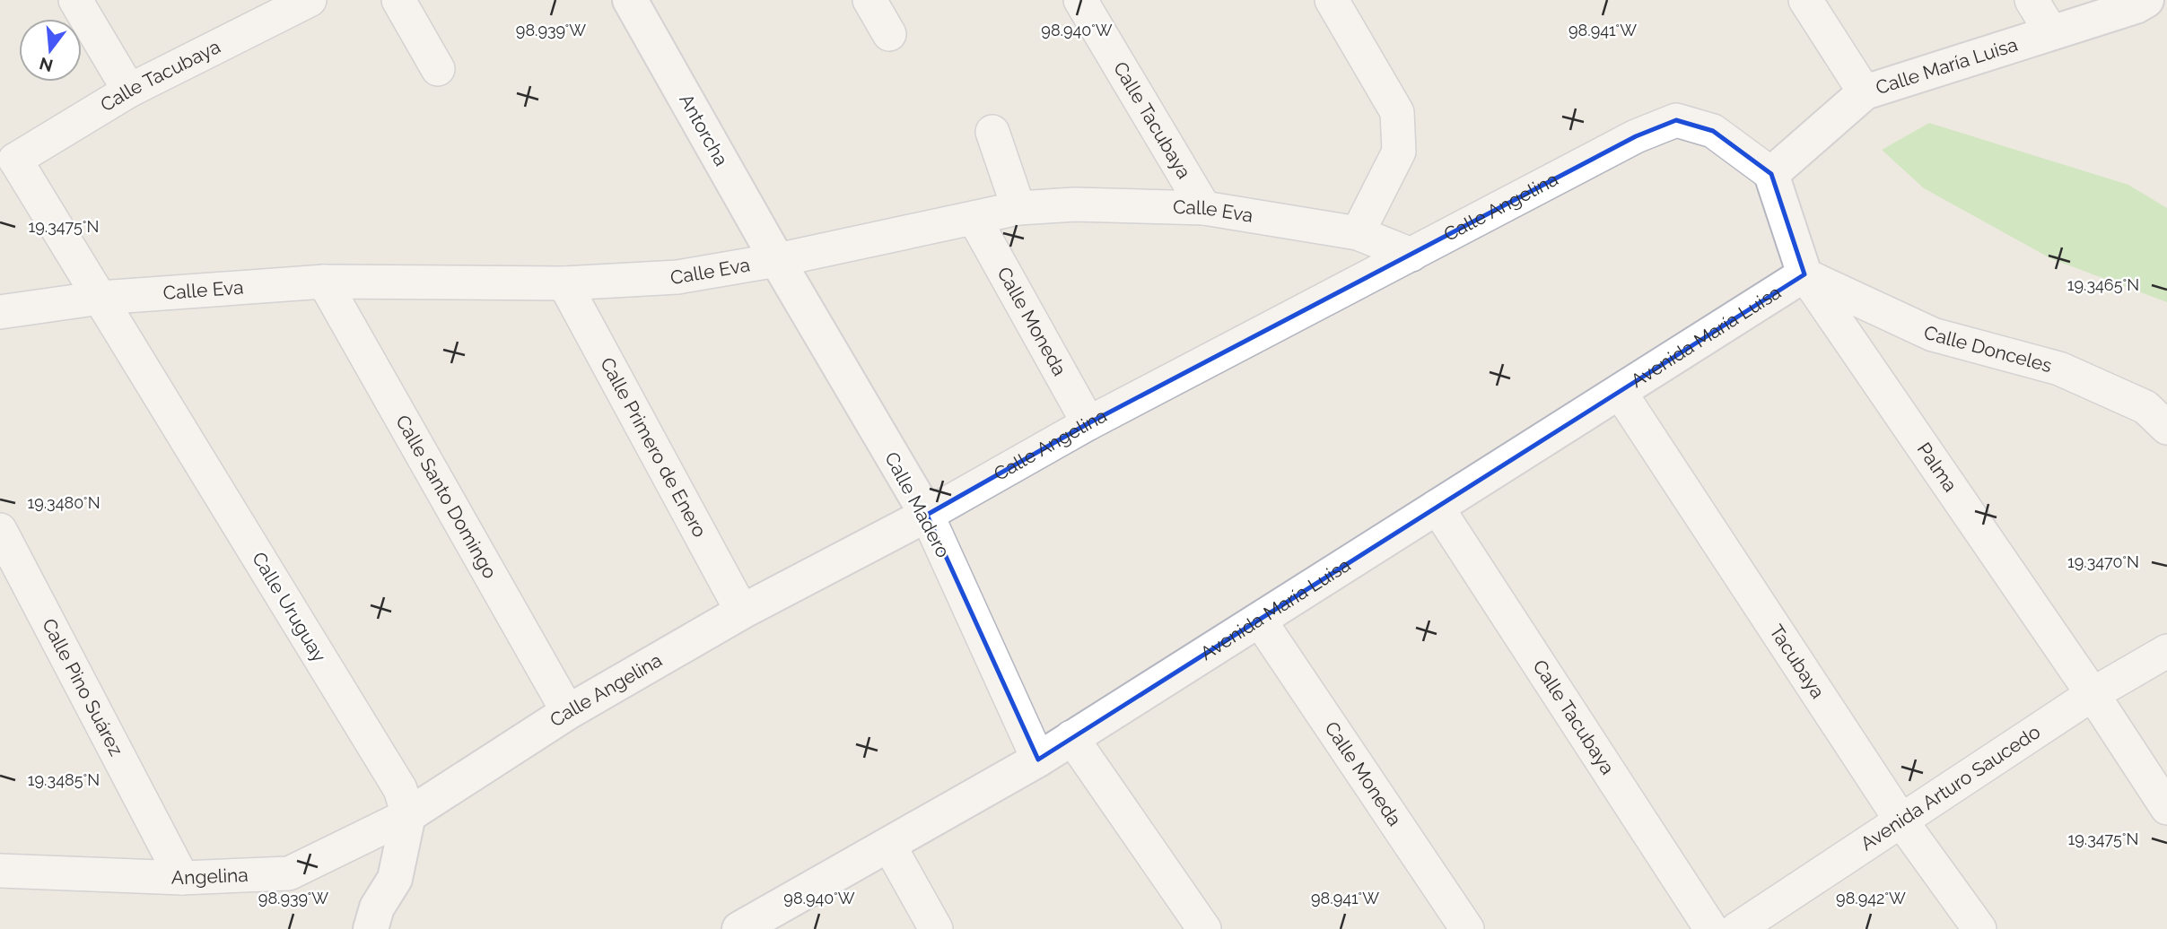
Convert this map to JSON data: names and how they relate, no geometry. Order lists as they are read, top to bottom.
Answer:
{
  "streets": {
    "street": [
      "Calle María Luisa",
      "Calle Tacubaya",
      "Antorcha",
      "Calle Angelina",
      "Calle Eva",
      "Calle Moneda",
      "Avenida María Luisa",
      "Calle Donceles",
      "Calle Primero de Enero",
      "Palma",
      "Calle Santo Domingo",
      "Calle Madero",
      "Calle Uruguay",
      "Tacubaya",
      "Calle Pino Suárez",
      "Avenida Arturo Saucedo",
      "Angelina"
    ]
  },
  "crossings": [
    ["Calle María Luisa", "Calle Angelina"],
    ["Calle María Luisa", "Palma"],
    ["Calle Tacubaya", "Calle Eva"],
    ["Calle Tacubaya", "Avenida María Luisa"],
    ["Calle Tacubaya", "Calle Uruguay"],
    ["Antorcha", "Calle Eva"],
    ["Antorcha", "Calle Madero"],
    ["Calle Angelina", "Calle Eva"],
    ["Calle Angelina", "Calle Moneda"],
    ["Calle Angelina", "Calle Primero de Enero"],
    ["Calle Angelina", "Palma"],
    ["Calle Angelina", "Calle Santo Domingo"],
    ["Calle Angelina", "Calle Madero"],
    ["Calle Angelina", "Calle Uruguay"],
    ["Calle Angelina", "Angelina"],
    ["Calle Eva", "Calle Moneda"],
    ["Calle Eva", "Calle Primero de Enero"],
    ["Calle Eva", "Calle Santo Domingo"],
    ["Calle Eva", "Calle Madero"],
    ["Calle Eva", "Calle Uruguay"],
    ["Calle Moneda", "Avenida María Luisa"],
    ["Avenida María Luisa", "Calle Donceles"],
    ["Avenida María Luisa", "Palma"],
    ["Avenida María Luisa", "Calle Madero"],
    ["Avenida María Luisa", "Tacubaya"],
    ["Calle Donceles", "Palma"],
    ["Palma", "Avenida Arturo Saucedo"],
    ["Calle Uruguay", "Angelina"],
    ["Tacubaya", "Avenida Arturo Saucedo"],
    ["Calle Pino Suárez", "Angelina"]
  ],
  "north": "bottom",
  "coordinates": [
    "98.939°W",
    "98.940°W",
    "98.941°W",
    "19.3475°N",
    "19.3465°N",
    "19.3480°N",
    "19.3470°N",
    "19.3485°N",
    "98.942°W"
  ]
}
